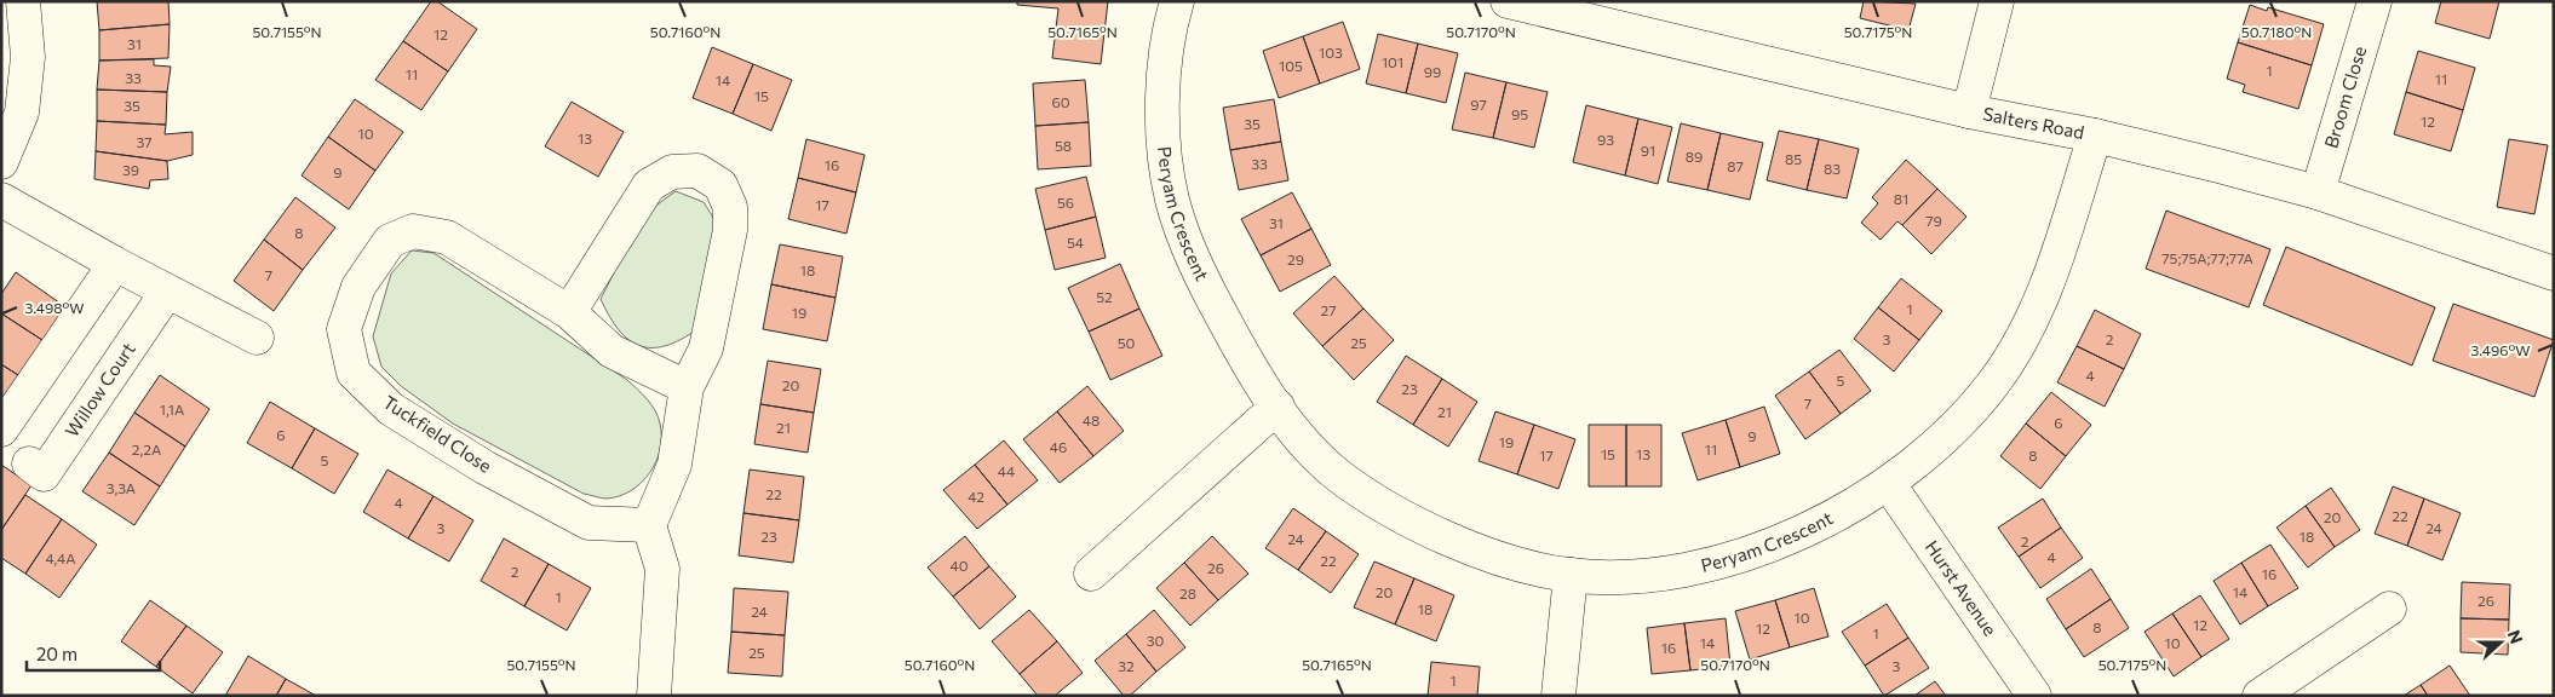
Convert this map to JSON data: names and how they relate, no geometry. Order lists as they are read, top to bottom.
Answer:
{
  "streets": {
    "street": [
      "Broom Close",
      "Salters Road",
      "Peryam Crescent",
      "Willow Court",
      "Tuckfield Close",
      "Hurst Avenue"
    ]
  },
  "crossings": [
    ["Broom Close", "Salters Road"],
    ["Salters Road", "Peryam Crescent"],
    ["Peryam Crescent", "Hurst Avenue"]
  ],
  "house_numbers": [
    "12",
    "31",
    "103",
    "101",
    "105",
    "1",
    "99",
    "11",
    "33",
    "11",
    "14",
    "15",
    "60",
    "97",
    "35",
    "95",
    "12",
    "35",
    "10",
    "13",
    "93",
    "37",
    "58",
    "91",
    "89",
    "85",
    "33",
    "16",
    "87",
    "83",
    "39",
    "9",
    "81",
    "56",
    "17",
    "79",
    "31",
    "8",
    "54",
    "75;75A;77;77A",
    "29",
    "18",
    "7",
    "52",
    "1",
    "27",
    "19",
    "3",
    "2",
    "50",
    "25",
    "4",
    "5",
    "20",
    "23",
    "7",
    "1,1A",
    "21",
    "48",
    "6",
    "21",
    "6",
    "9",
    "19",
    "46",
    "2,2A",
    "11",
    "15",
    "13",
    "17",
    "8",
    "5",
    "44",
    "3,3A",
    "22",
    "42",
    "4",
    "22",
    "20",
    "3",
    "24",
    "23",
    "18",
    "24",
    "2",
    "4",
    "4,4A",
    "22",
    "40",
    "26",
    "2",
    "16",
    "20",
    "14",
    "28",
    "1",
    "26",
    "18",
    "24",
    "10",
    "12",
    "8",
    "12",
    "1",
    "30",
    "14",
    "10",
    "16",
    "25",
    "32",
    "3",
    "1"
  ],
  "scale_bar": "20 m",
  "north": "right",
  "coordinates": [
    "50.7155°N",
    "50.7160°N",
    "50.7165°N",
    "50.7170°N",
    "50.7175°N",
    "50.7180°N",
    "3.498°W",
    "3.496°W"
  ]
}
